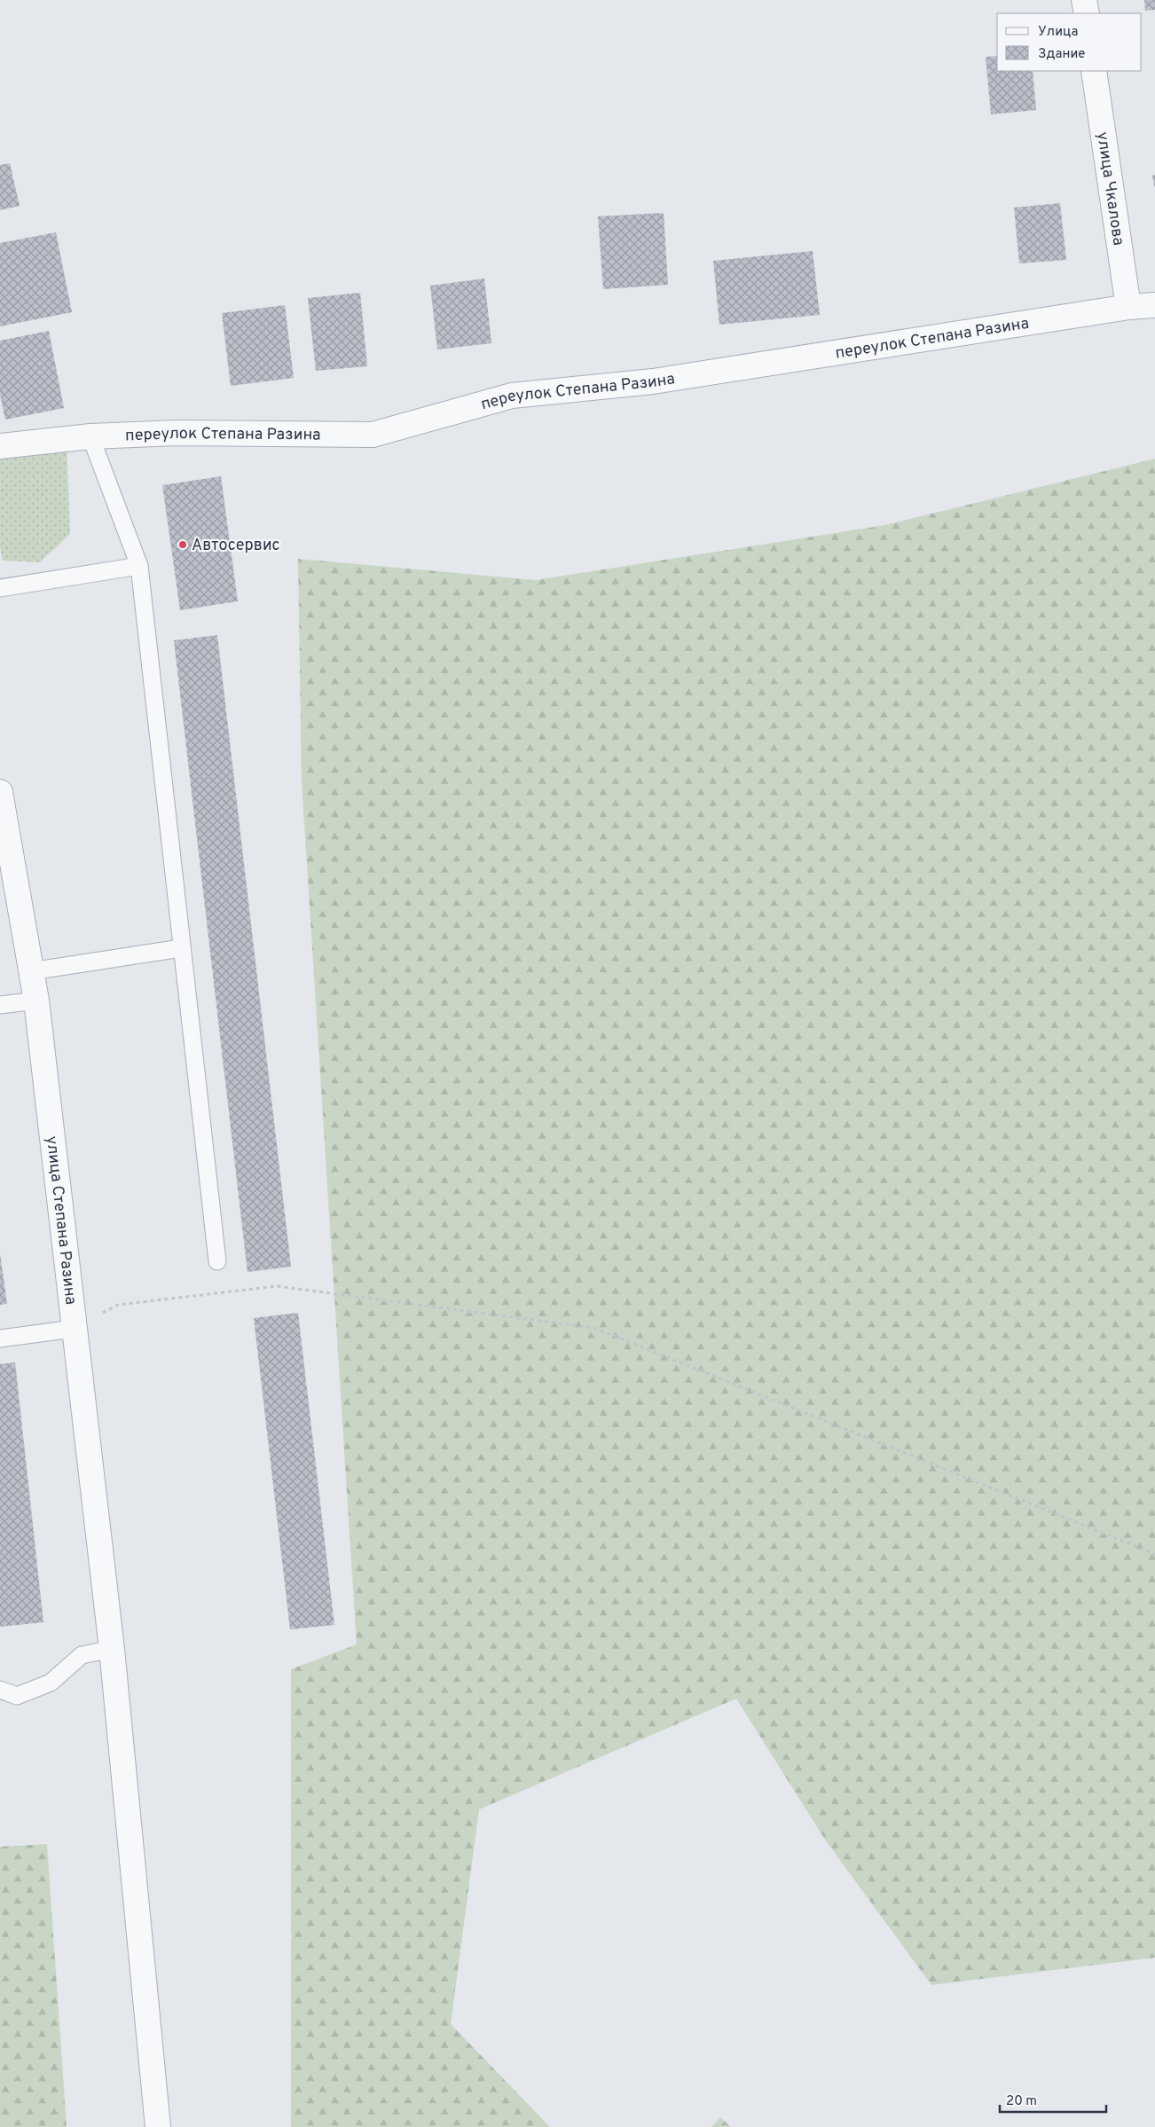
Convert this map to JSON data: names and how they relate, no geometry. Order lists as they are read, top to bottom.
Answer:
{
  "streets": {
    "street": ["улица Чкалова", "переулок Степана Разина", "улица Степана Разина"]
  },
  "crossings": [
    ["улица Чкалова", "переулок Степана Разина"]
  ],
  "places": ["Автосервис"],
  "legend": ["Улица", "Здание"],
  "scale_bar": "20 m"
}
